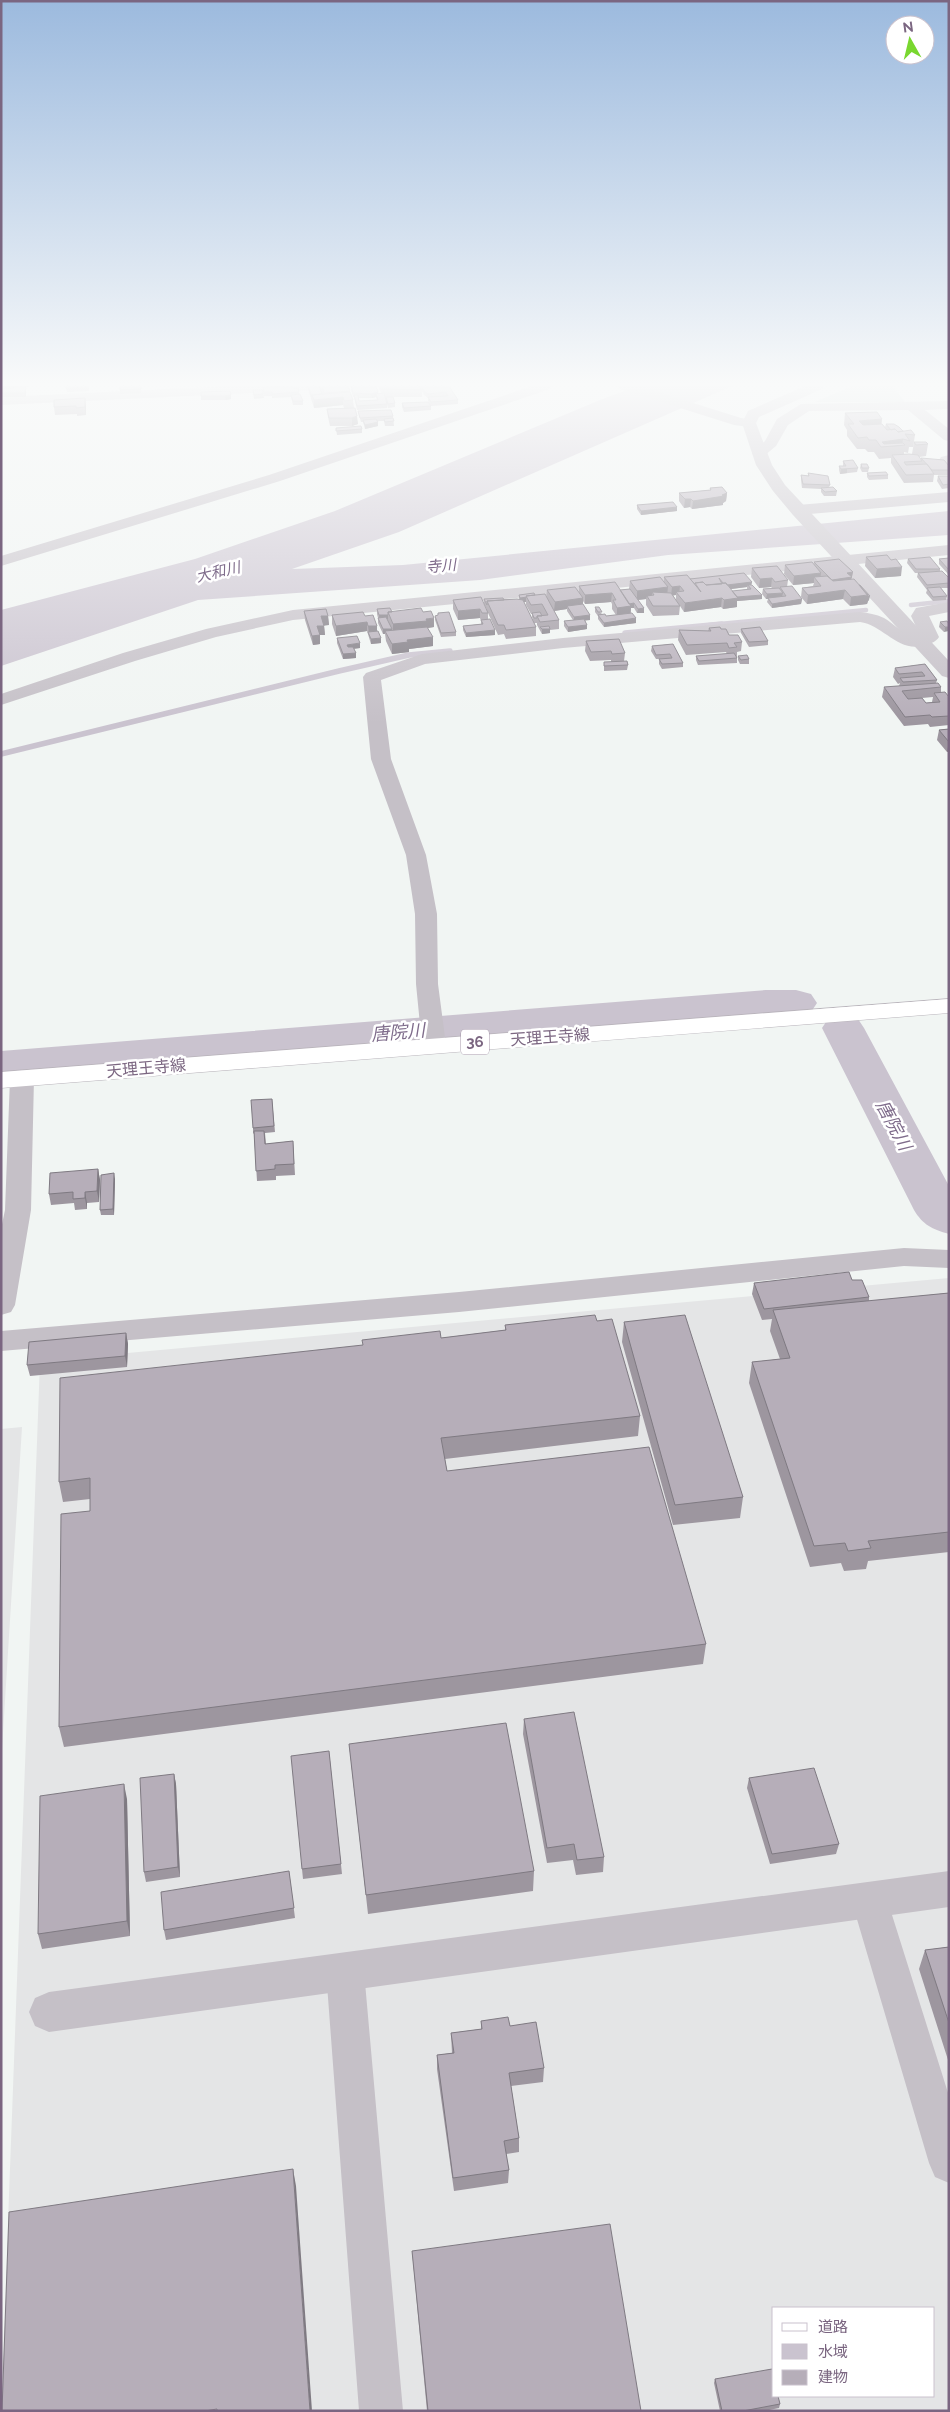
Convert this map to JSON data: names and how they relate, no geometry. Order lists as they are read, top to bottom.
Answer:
{
  "streets": {
    "main road": ["天理王寺線", "36"]
  },
  "water": ["寺川", "大和川", "唐院川"],
  "legend": ["道路", "水域", "建物"],
  "north": "top"
}
